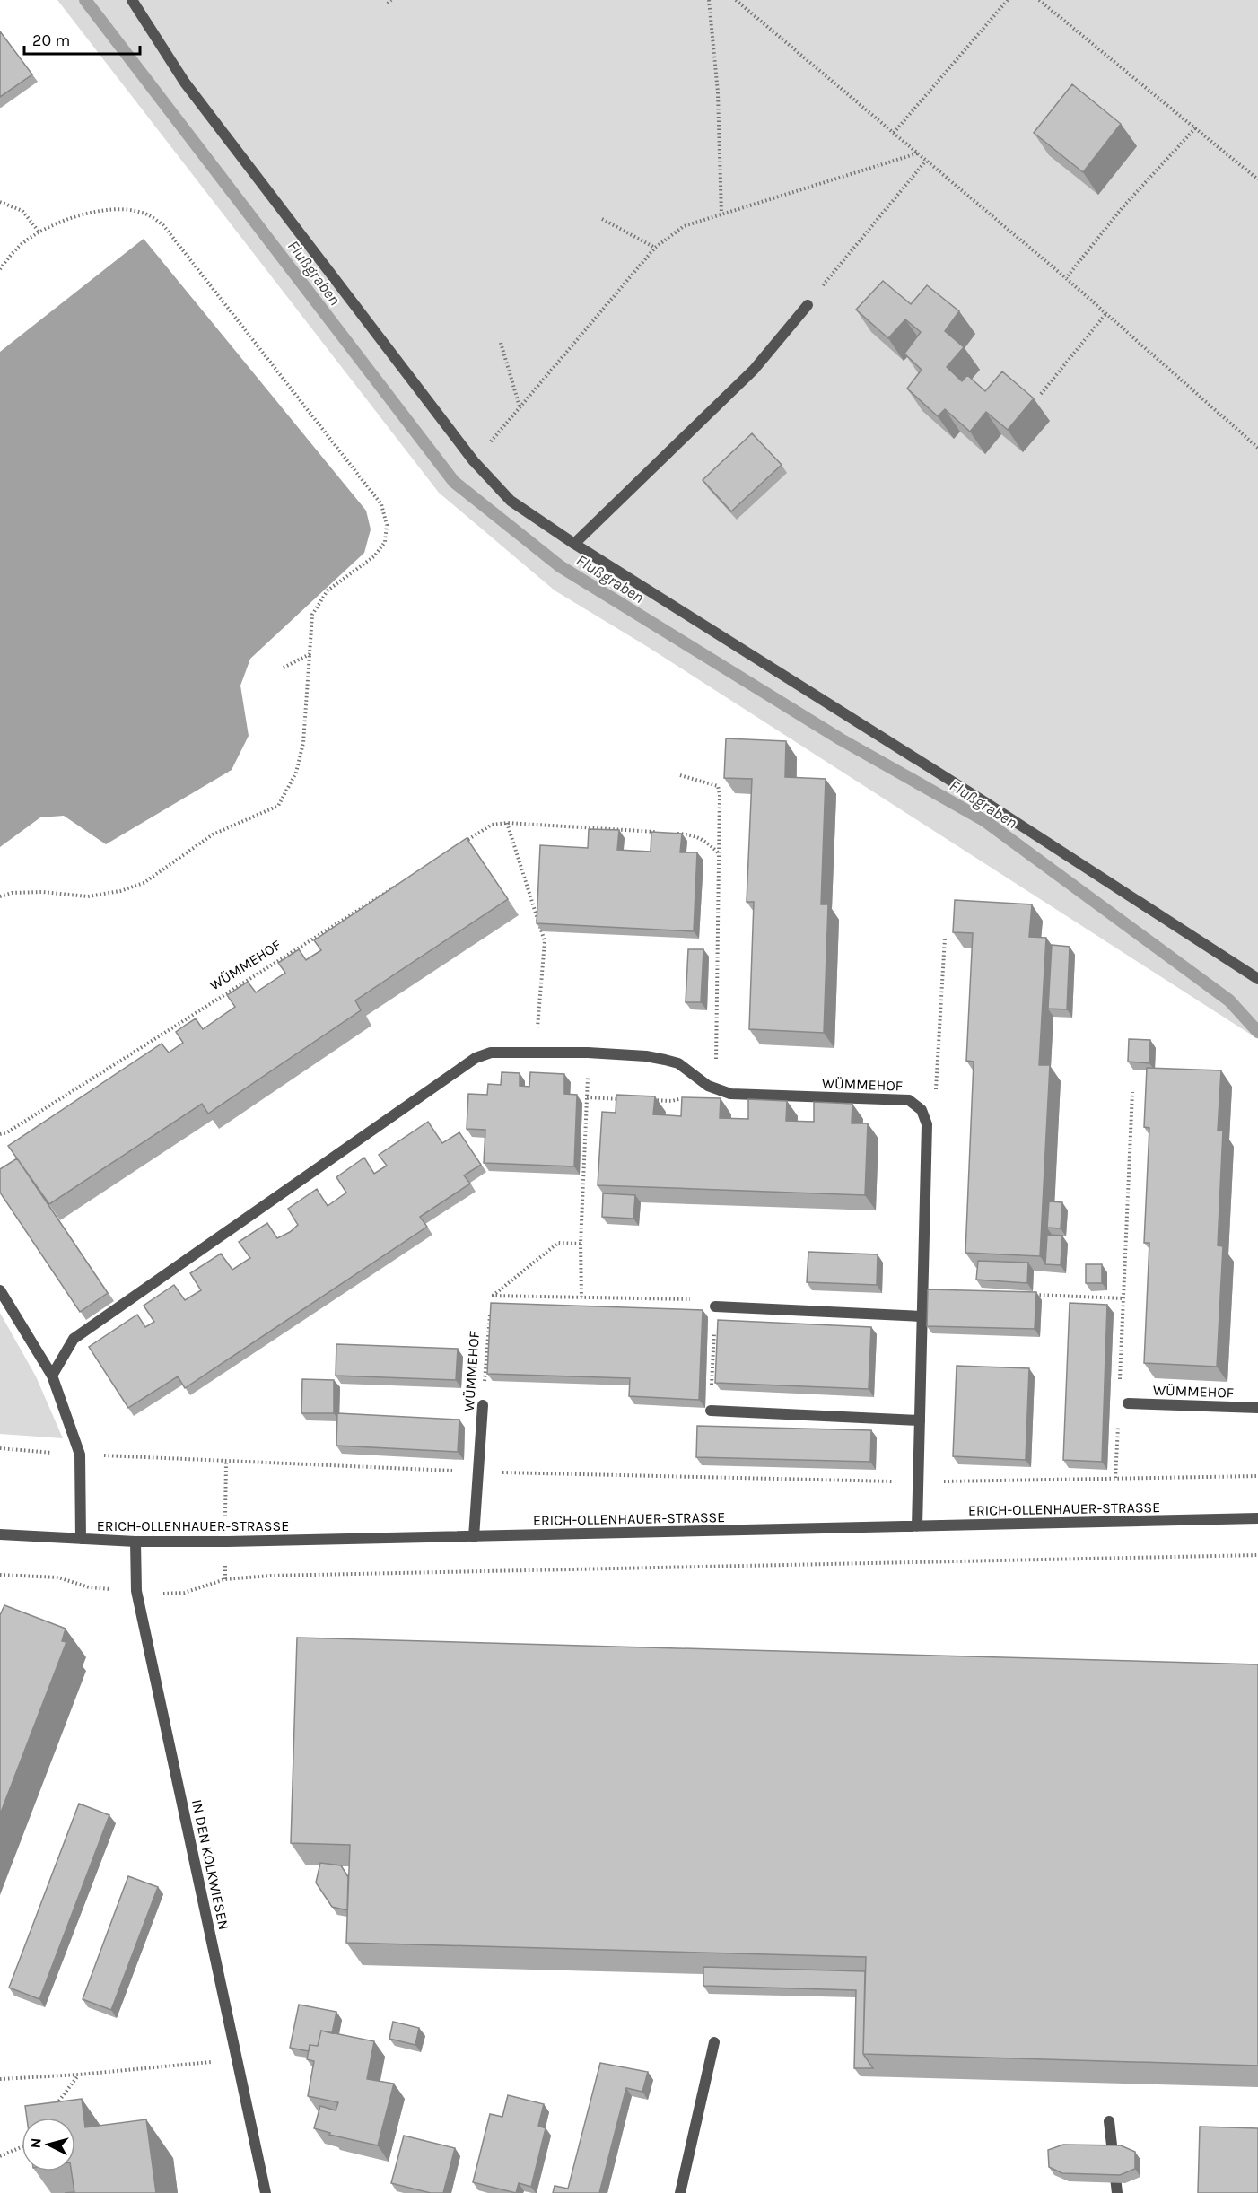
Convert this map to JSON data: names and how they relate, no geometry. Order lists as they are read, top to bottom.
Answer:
{
  "streets": {
    "street": ["WÜMMEHOF", "ERICH-OLLENHAUER-STRASSE", "IN DEN KOLKWIESEN"]
  },
  "crossings": [
    ["WÜMMEHOF", "ERICH-OLLENHAUER-STRASSE"],
    ["ERICH-OLLENHAUER-STRASSE", "IN DEN KOLKWIESEN"]
  ],
  "water": ["Flußgraben"],
  "scale_bar": "20 m",
  "north": "left"
}
